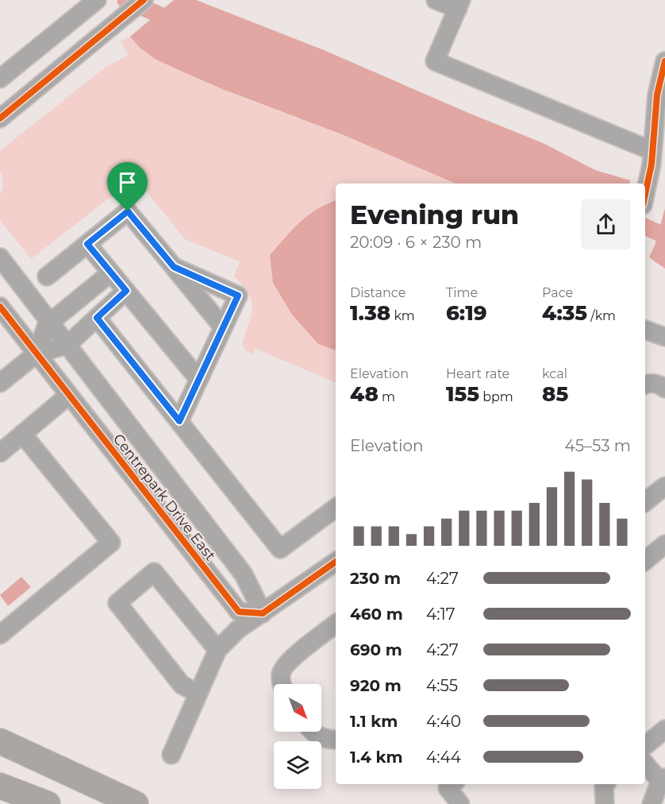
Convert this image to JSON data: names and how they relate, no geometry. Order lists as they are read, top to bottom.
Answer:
{
  "streets": {
    "street": ["Centrepark Drive East"]
  },
  "north": "bottom right",
  "page": {
    "heading": ["Evening run", "20:09 · 6 × 230 m"],
    "stats": [
      ["Distance", "1.38 km"],
      ["Time", "6:19"],
      ["Pace", "4:35 /km"],
      ["Elevation", "48 m"],
      ["Heart rate", "155 bpm"],
      ["kcal", "85"]
    ],
    "chart": ["Elevation", "45–53 m"],
    "list": [
      {
        "name": "230 m",
        "note": "4:27"
      },
      {
        "name": "460 m",
        "note": "4:17"
      },
      {
        "name": "690 m",
        "note": "4:27"
      },
      {
        "name": "920 m",
        "note": "4:55"
      },
      {
        "name": "1.1 km",
        "note": "4:40"
      },
      {
        "name": "1.4 km",
        "note": "4:44"
      }
    ]
  }
}
